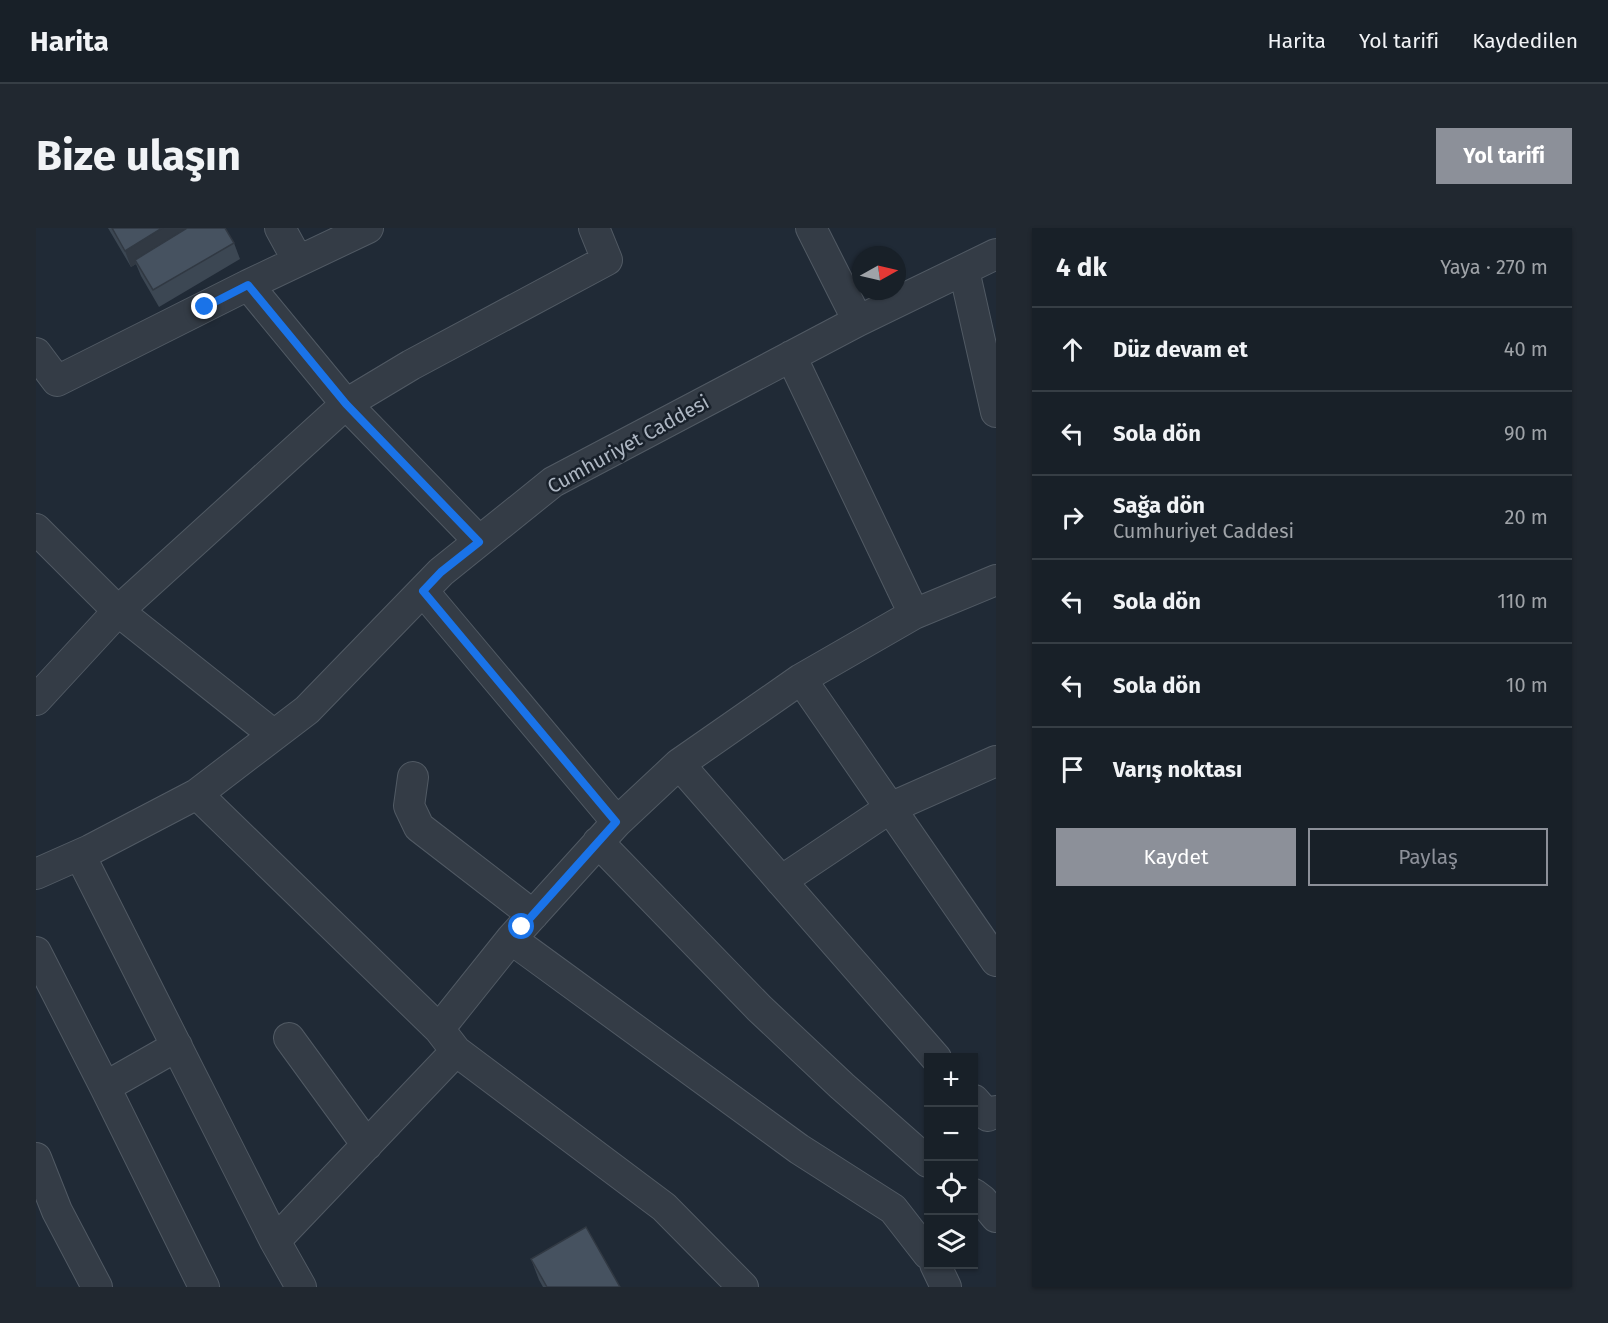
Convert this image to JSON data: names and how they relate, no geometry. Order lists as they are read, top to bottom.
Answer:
{
  "streets": {
    "street": ["Cumhuriyet Caddesi"]
  },
  "north": "right",
  "page": {
    "header": "Harita",
    "nav": ["Harita", "Yol tarifi", "Kaydedilen"],
    "buttons": [
      "Yol tarifi",
      ["Kaydet", "Paylaş"]
    ],
    "title": "Bize ulaşın",
    "heading": ["4 dk", "Yaya · 270 m"],
    "list": [
      ["Düz devam et", "40 m"],
      ["Sola dön", "90 m"],
      ["Sağa dön", "Cumhuriyet Caddesi", "20 m"],
      ["Sola dön", "110 m"],
      ["Sola dön", "10 m"],
      "Varış noktası"
    ],
    "map_buttons": ["+", "−"]
  }
}
